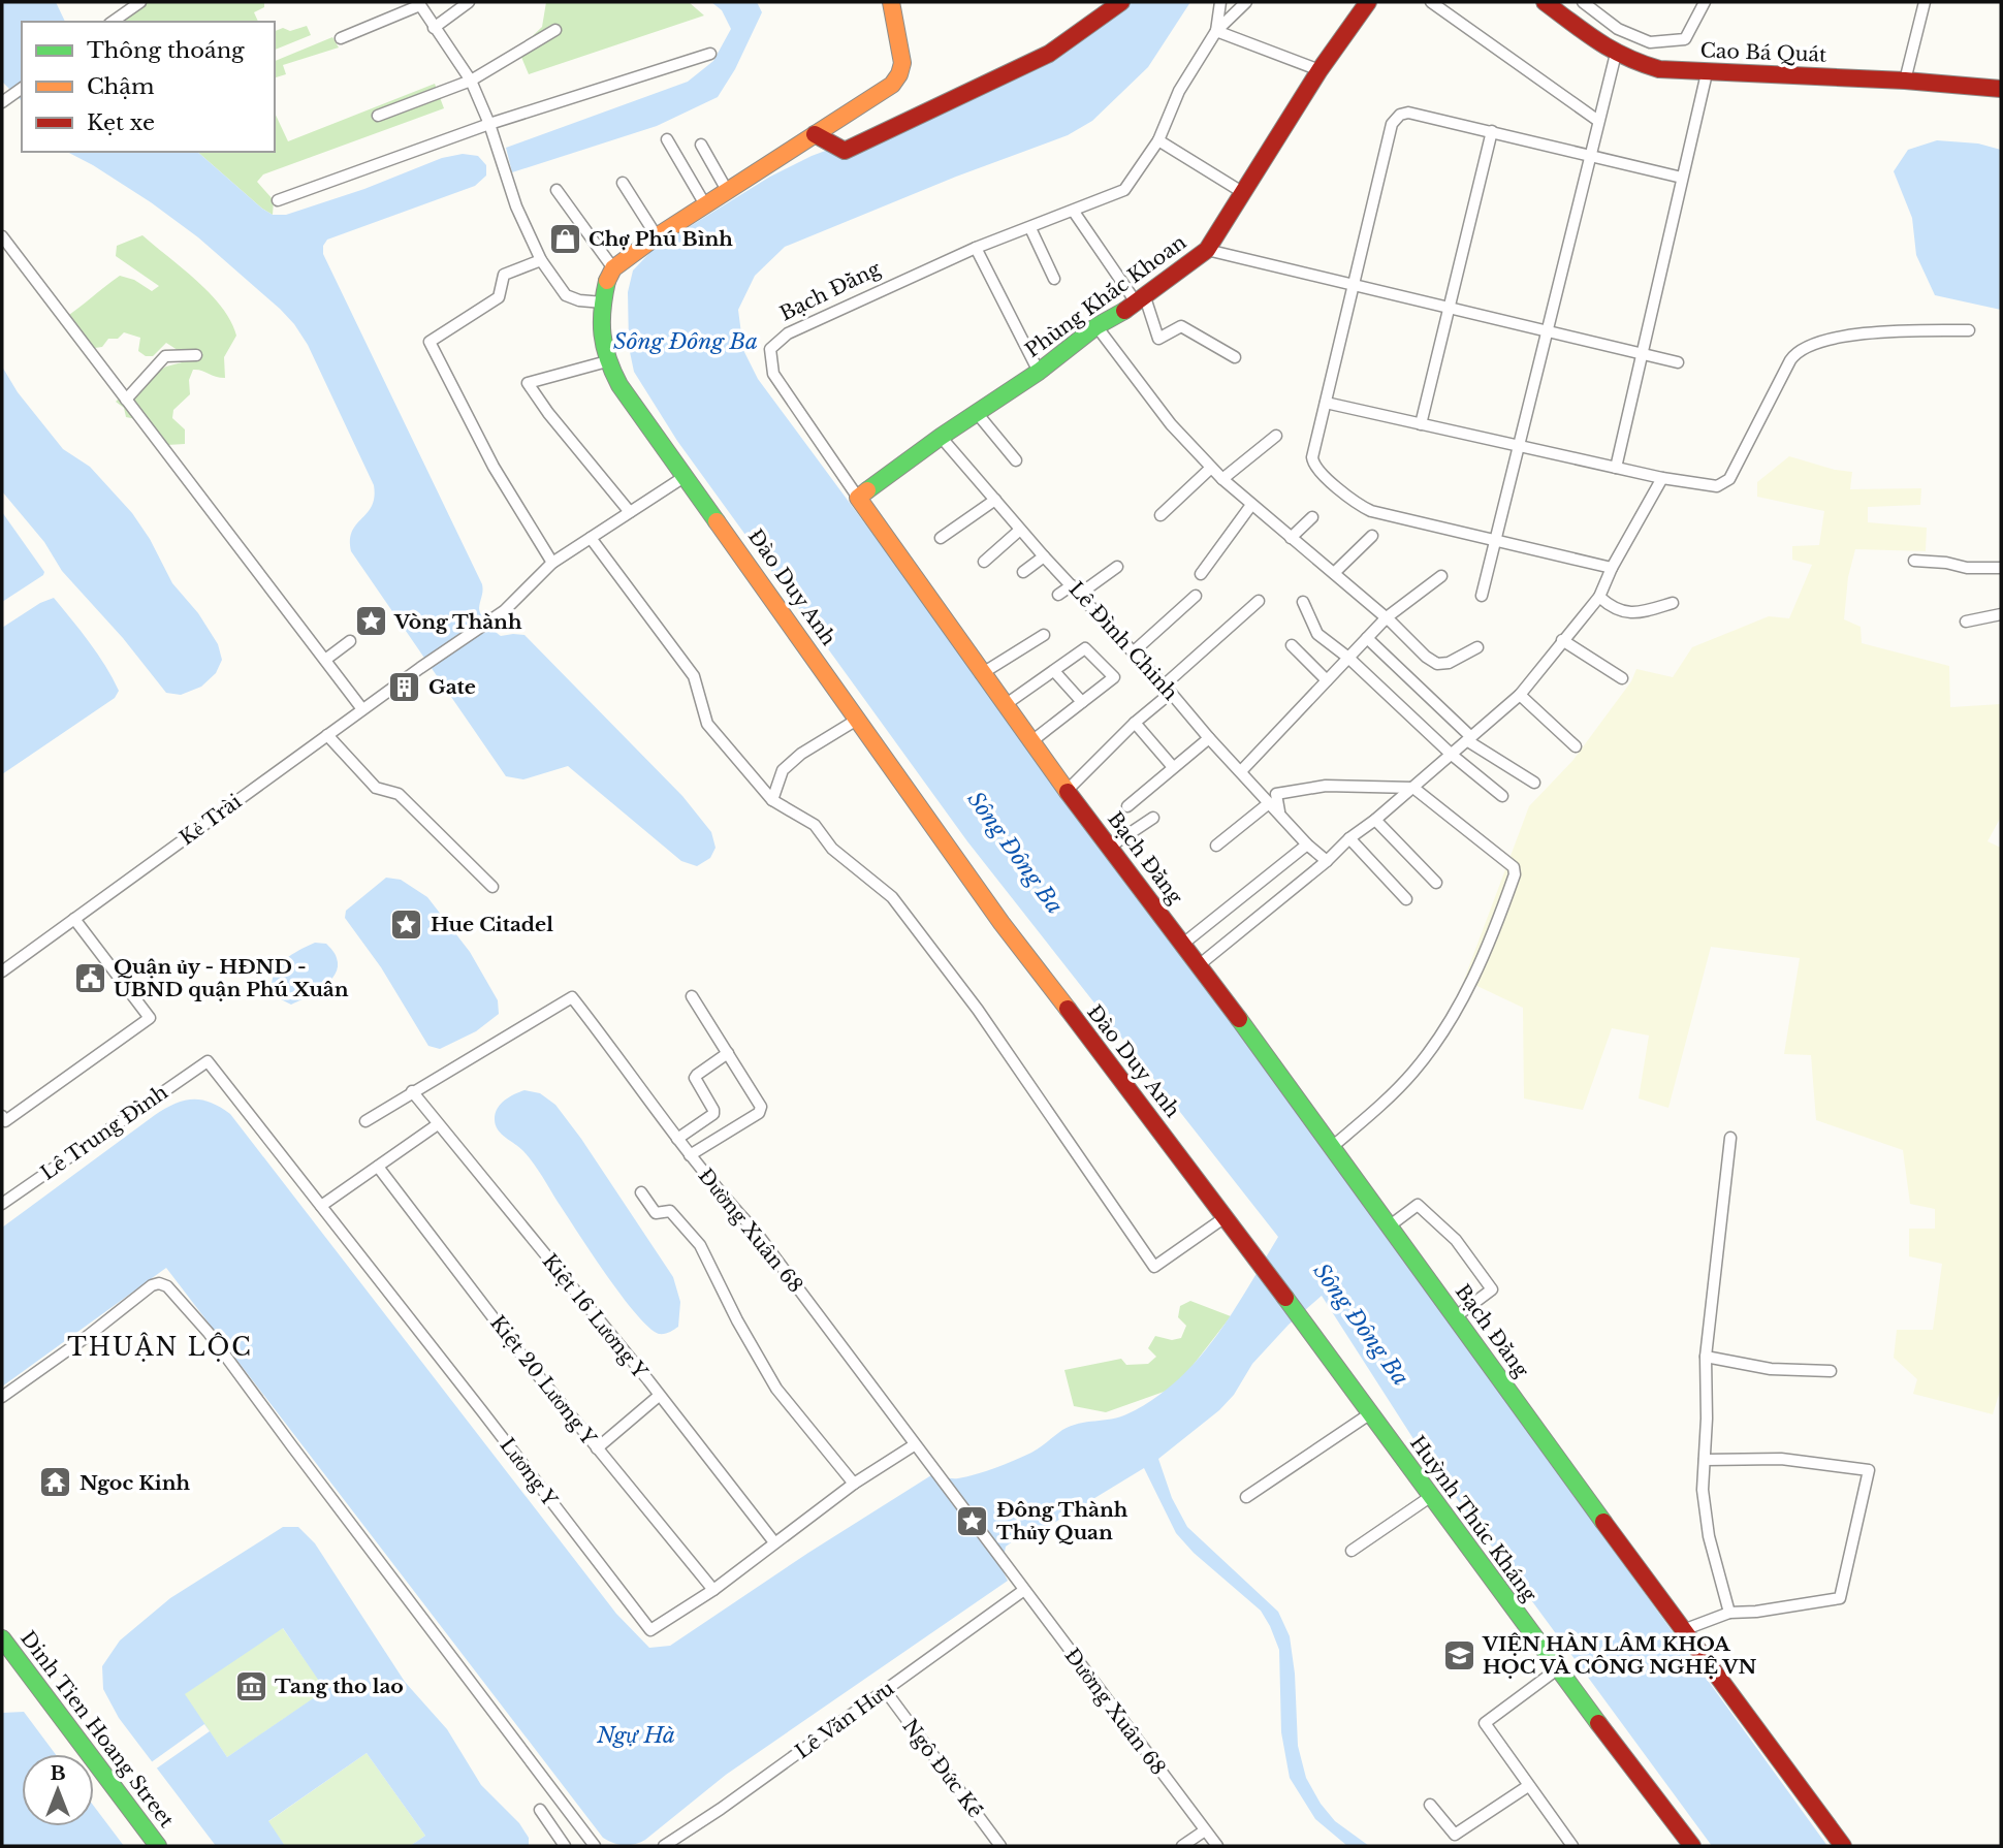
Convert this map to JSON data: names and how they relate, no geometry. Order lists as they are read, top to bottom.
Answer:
{
  "streets": {
    "street": [
      "Cao Bá Quát",
      "Bạch Đằng",
      "Phùng Khắc Khoan",
      "Đào Duy Anh",
      "Lê Đình Chinh",
      "Kẻ Trài",
      "Lê Trung Đình",
      "Đường Xuân 68",
      "Kiệt 16 Lương Y",
      "Kiệt 20 Lương Y",
      "Lương Y",
      "Huỳnh Thúc Kháng",
      "Lê Văn Hưu",
      "Dinh Tien Hoang Street",
      "Ngô Đức Kế"
    ]
  },
  "crossings": [
    ["Bạch Đằng", "Phùng Khắc Khoan"],
    ["Phùng Khắc Khoan", "Lê Đình Chinh"],
    ["Đào Duy Anh", "Huỳnh Thúc Kháng"],
    ["Lê Trung Đình", "Lương Y"],
    ["Đường Xuân 68", "Kiệt 16 Lương Y"],
    ["Đường Xuân 68", "Lương Y"],
    ["Đường Xuân 68", "Lê Văn Hưu"],
    ["Kiệt 16 Lương Y", "Lương Y"],
    ["Kiệt 20 Lương Y", "Lương Y"],
    ["Lê Văn Hưu", "Ngô Đức Kế"]
  ],
  "districts": ["THUẬN LỘC"],
  "water": ["Sông Đông Ba", "Ngự Hà"],
  "places": {
    "shop": ["Chợ Phú Bình"],
    "place": ["Vòng Thành", "Hue Citadel", "Đông Thành Thủy Quan"],
    "building": ["Gate"],
    "public building": ["Quận ủy - HĐND - UBND quận Phú Xuân"],
    "temple": ["Ngoc Kinh"],
    "school or university": ["VIỆN HÀN LÂM KHOA HỌC VÀ CÔNG NGHỆ VN"],
    "museum": ["Tang tho lao"]
  },
  "legend": ["Thông thoáng", "Chậm", "Kẹt xe"],
  "north": "top"
}
